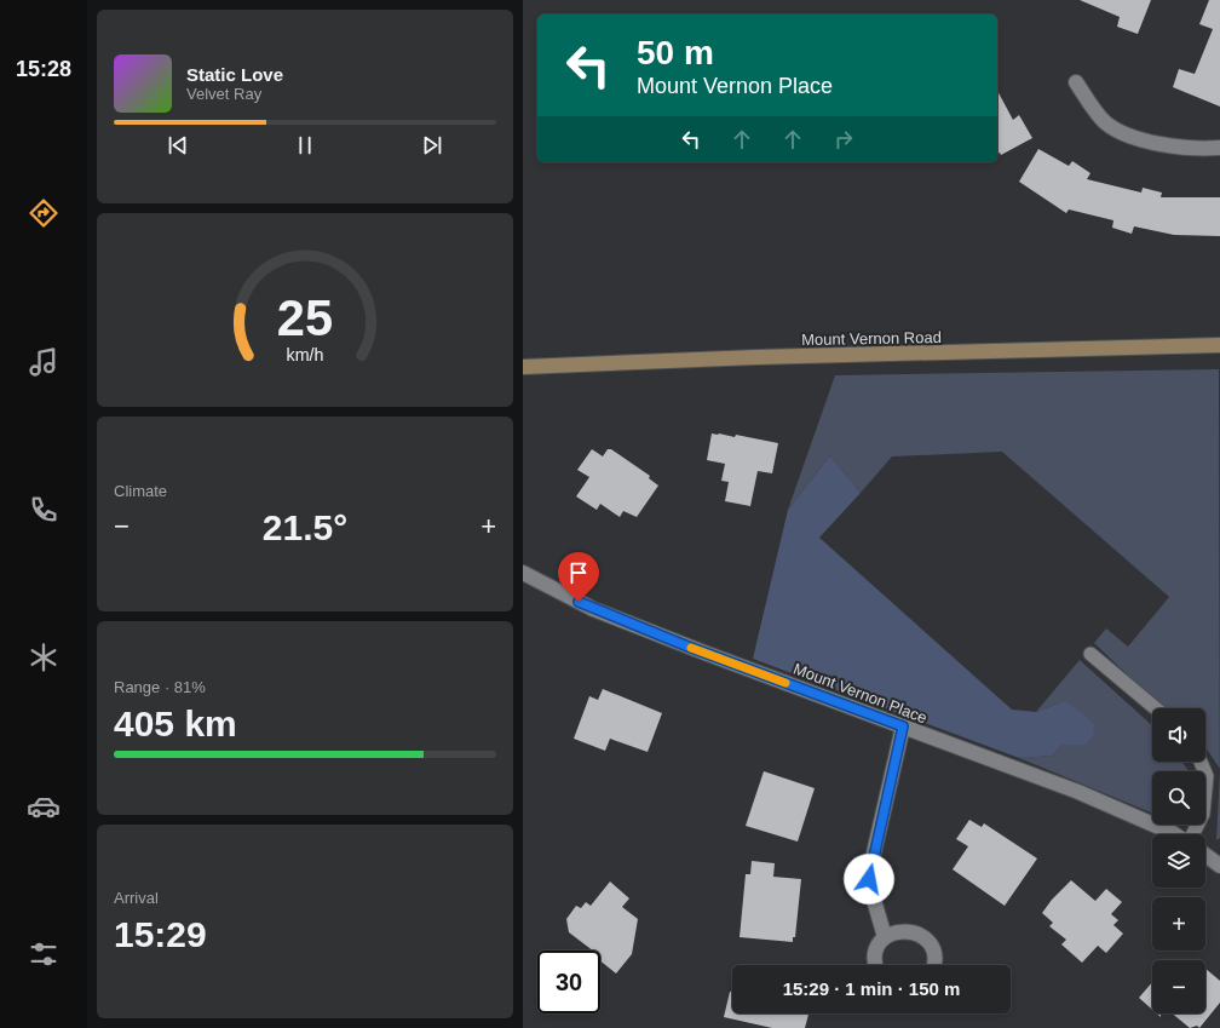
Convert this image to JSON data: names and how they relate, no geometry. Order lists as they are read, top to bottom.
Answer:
{
  "streets": {
    "main road": ["Mount Vernon Road"],
    "street": ["Mount Vernon Place"]
  },
  "page": {
    "tabs": "15:28",
    "turn": ["50 m", "Mount Vernon Place"],
    "song": ["Static Love", "Velvet Ray"],
    "tile": [
      "Climate",
      ["Range · 81%", "405 km"],
      ["Arrival", "15:29"]
    ],
    "heat": ["−", "21.5°", "+"],
    "map_buttons": ["+", "−"],
    "limit": "30",
    "trip": "15:29 · 1 min · 150 m",
    "gauge": ["25", "km/h"]
  }
}
